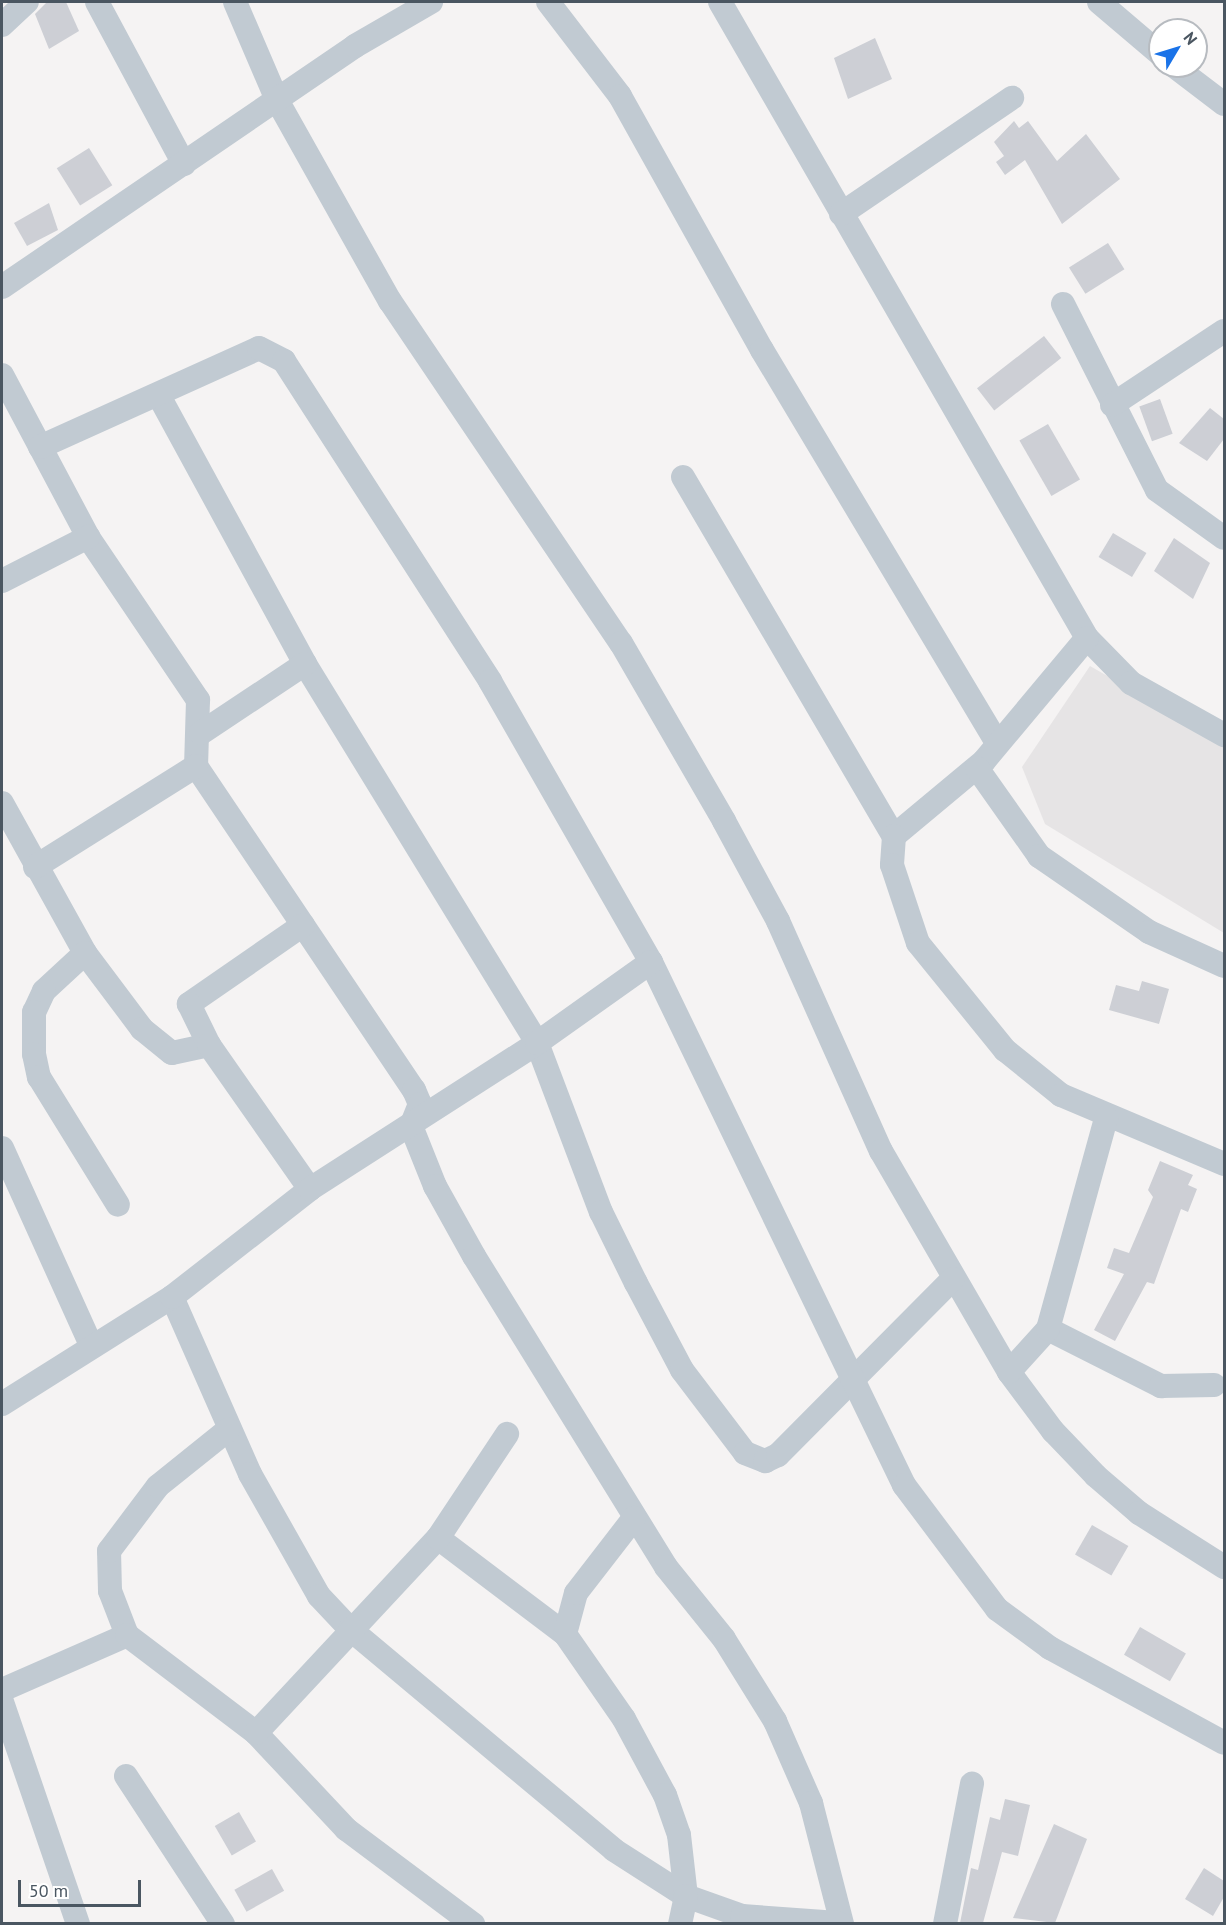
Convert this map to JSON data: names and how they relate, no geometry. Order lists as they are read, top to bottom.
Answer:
{
  "scale_bar": "50 m",
  "north": "top right"
}
